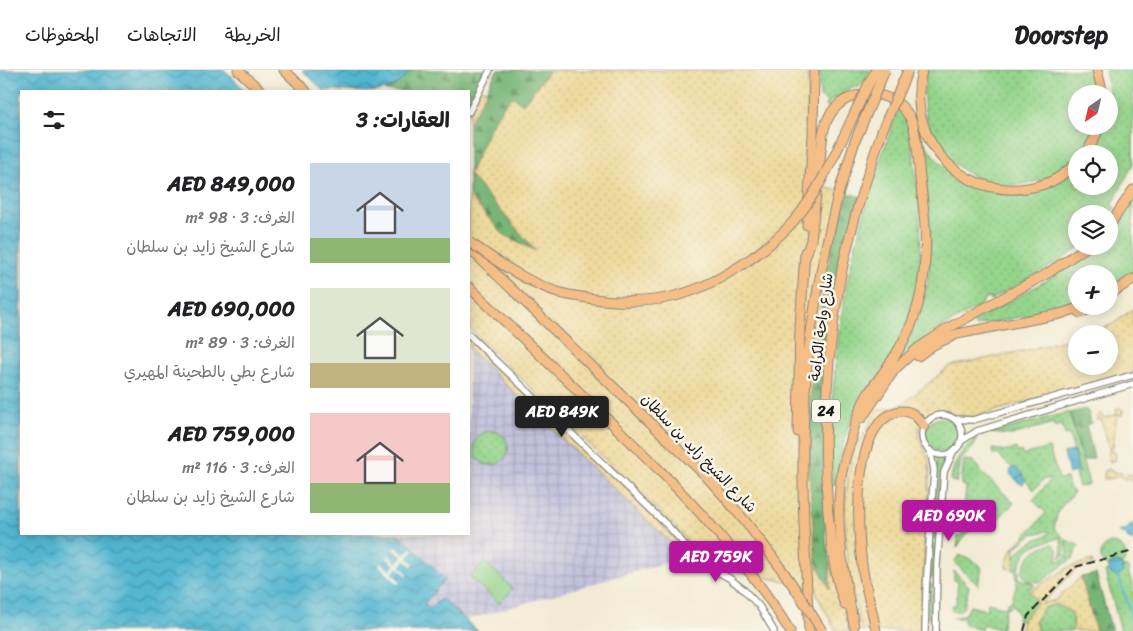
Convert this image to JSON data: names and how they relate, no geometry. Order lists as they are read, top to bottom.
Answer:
{
  "streets": {
    "highway": ["شارع واحة الكرامة", "24", "شارع الشيخ زايد بن سلطان"]
  },
  "crossings": [
    ["شارع واحة الكرامة", "24"]
  ],
  "north": "bottom left",
  "page": {
    "header": "Doorstep",
    "nav": ["الخريطة", "الاتجاهات", "المحفوظات"],
    "map_buttons": ["+", "−"],
    "heading": "العقارات: 3",
    "list": [
      {
        "name": "AED 849,000",
        "note": "الغرف: 3 · 98 m² · شارع الشيخ زايد بن سلطان"
      },
      {
        "name": "AED 690,000",
        "note": "الغرف: 3 · 89 m² · شارع بطي بالطحينة المهيري"
      },
      {
        "name": "AED 759,000",
        "note": "الغرف: 3 · 116 m² · شارع الشيخ زايد بن سلطان"
      }
    ],
    "price": ["AED 849K", "AED 690K", "AED 759K"]
  }
}
